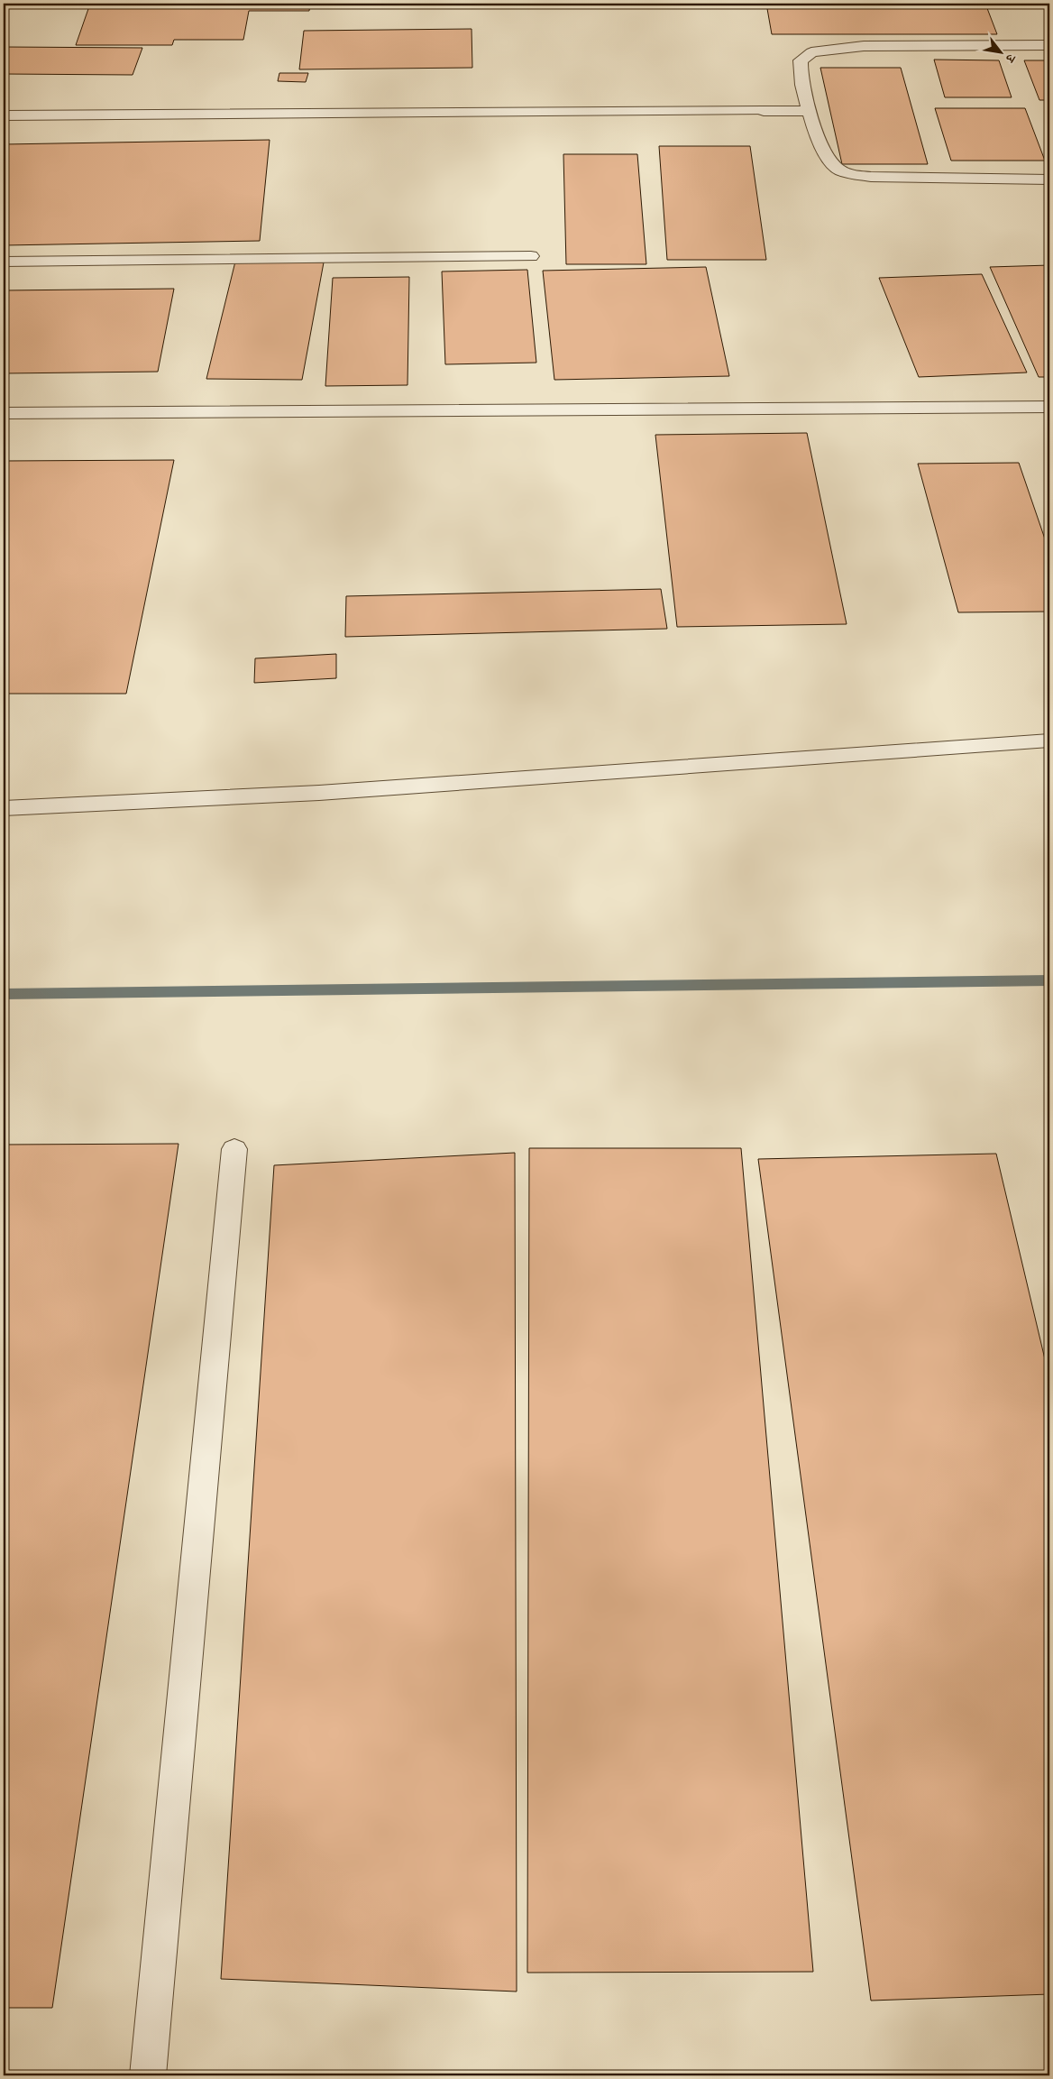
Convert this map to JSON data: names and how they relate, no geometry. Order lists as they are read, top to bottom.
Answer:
{
  "north": "bottom right"
}
